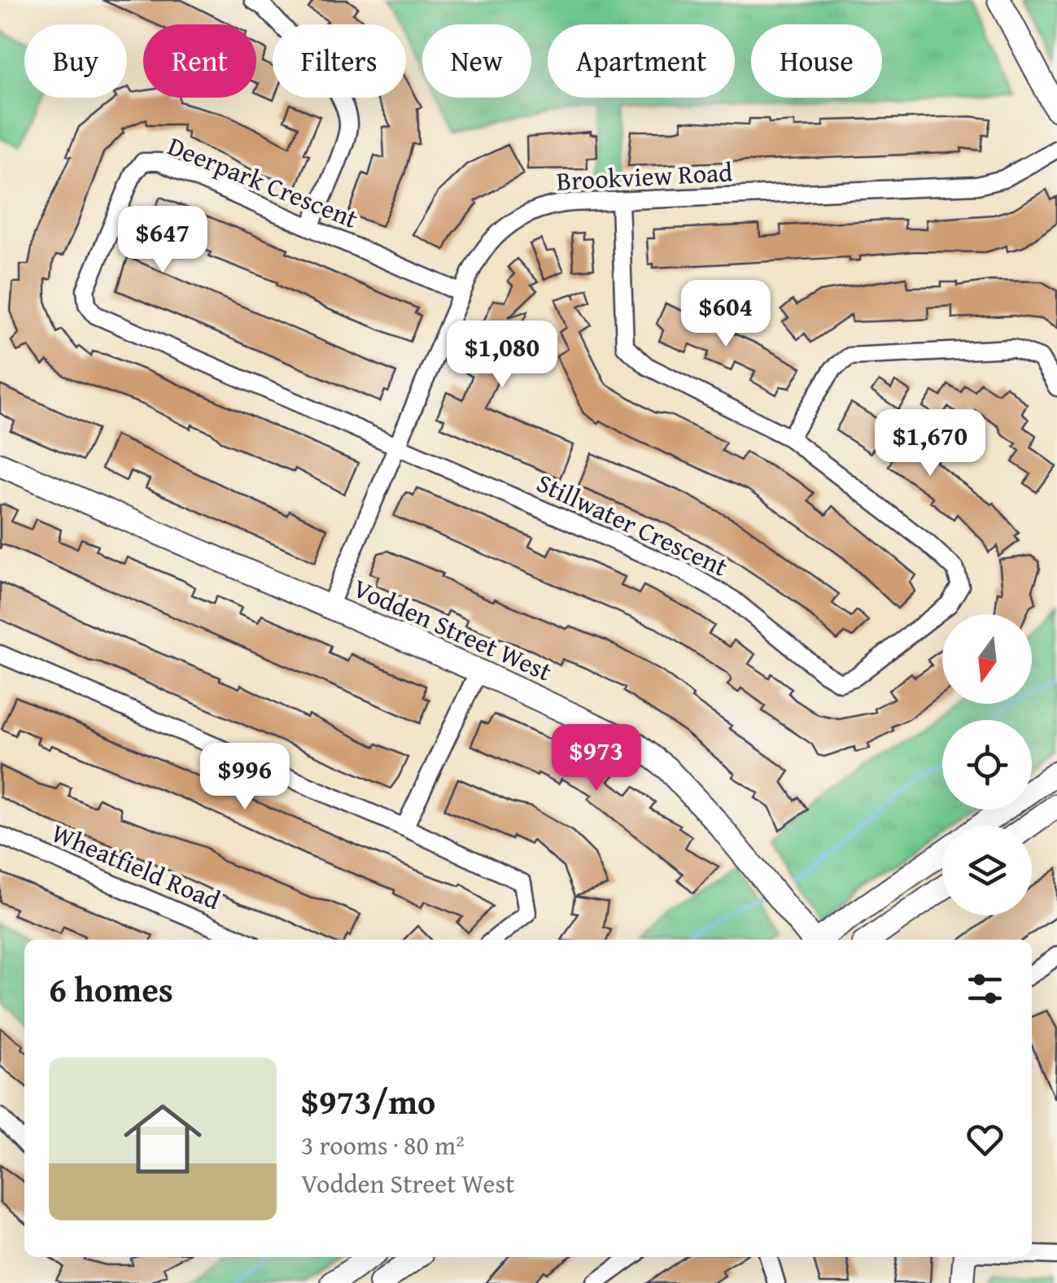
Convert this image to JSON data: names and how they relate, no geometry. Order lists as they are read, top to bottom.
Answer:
{
  "streets": {
    "street": [
      "Brookview Road",
      "Deerpark Crescent",
      "Stillwater Crescent",
      "Vodden Street West",
      "Wheatfield Road"
    ]
  },
  "crossings": [
    ["Brookview Road", "Deerpark Crescent"],
    ["Brookview Road", "Stillwater Crescent"],
    ["Brookview Road", "Vodden Street West"],
    ["Deerpark Crescent", "Stillwater Crescent"]
  ],
  "north": "bottom",
  "page": {
    "chip": [
      "Buy",
      "Rent",
      "Filters",
      "New",
      "Apartment",
      "House"
    ],
    "price": [
      "$647",
      "$604",
      "$1,080",
      "$1,670",
      "$973",
      "$996"
    ],
    "heading": "6 homes",
    "list": [
      {
        "name": "$973/mo",
        "note": "3 rooms · 80 m² · Vodden Street West"
      }
    ]
  }
}
